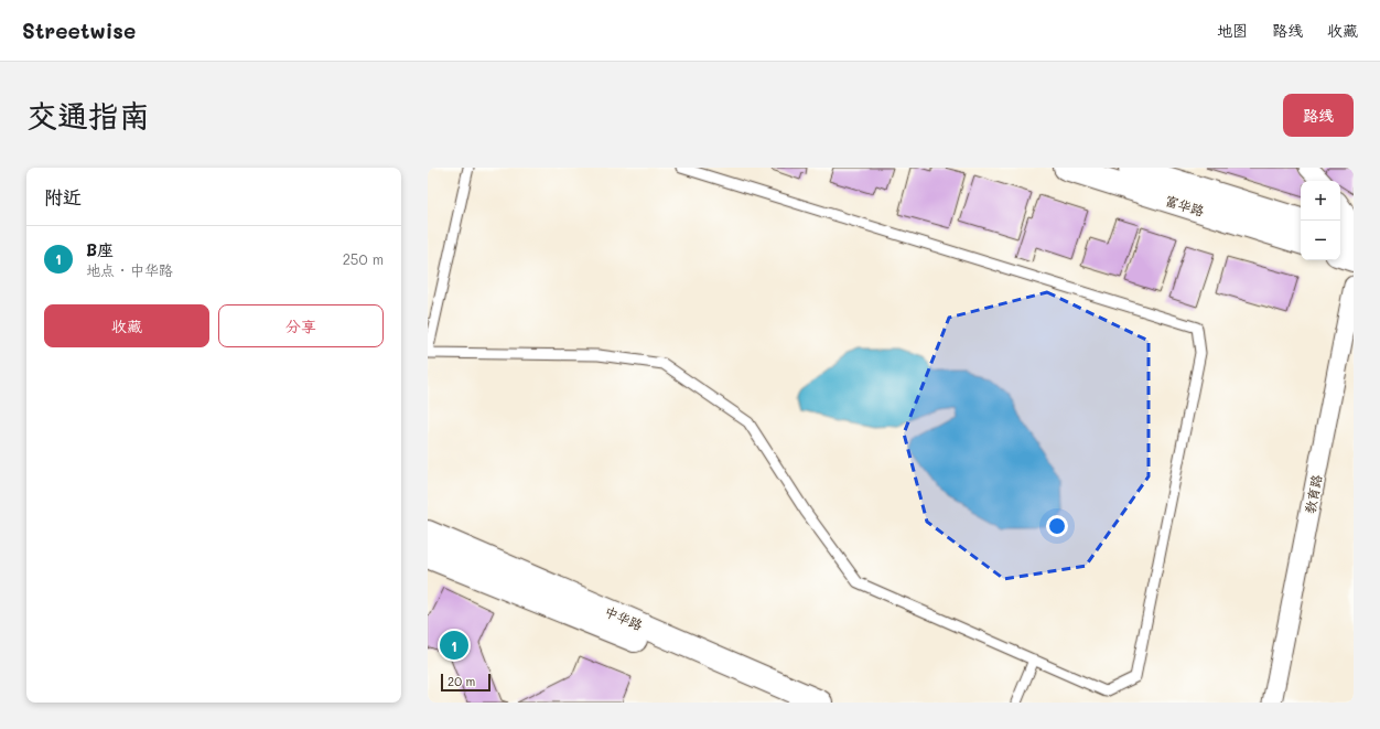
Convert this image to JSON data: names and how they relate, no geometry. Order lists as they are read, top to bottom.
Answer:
{
  "streets": {
    "street": ["富华路", "教育路", "中华路"]
  },
  "scale_bar": "20 m",
  "page": {
    "header": "Streetwise",
    "nav": ["地图", "路线", "收藏"],
    "buttons": [
      "路线",
      ["收藏", "分享"]
    ],
    "title": "交通指南",
    "heading": "附近",
    "map_buttons": ["+", "−"],
    "list": [
      {
        "mark": "1",
        "name": "B座",
        "note": "地点 · 中华路",
        "value": "250 m"
      }
    ],
    "pins": "1",
    "scale": "20 m"
  }
}
